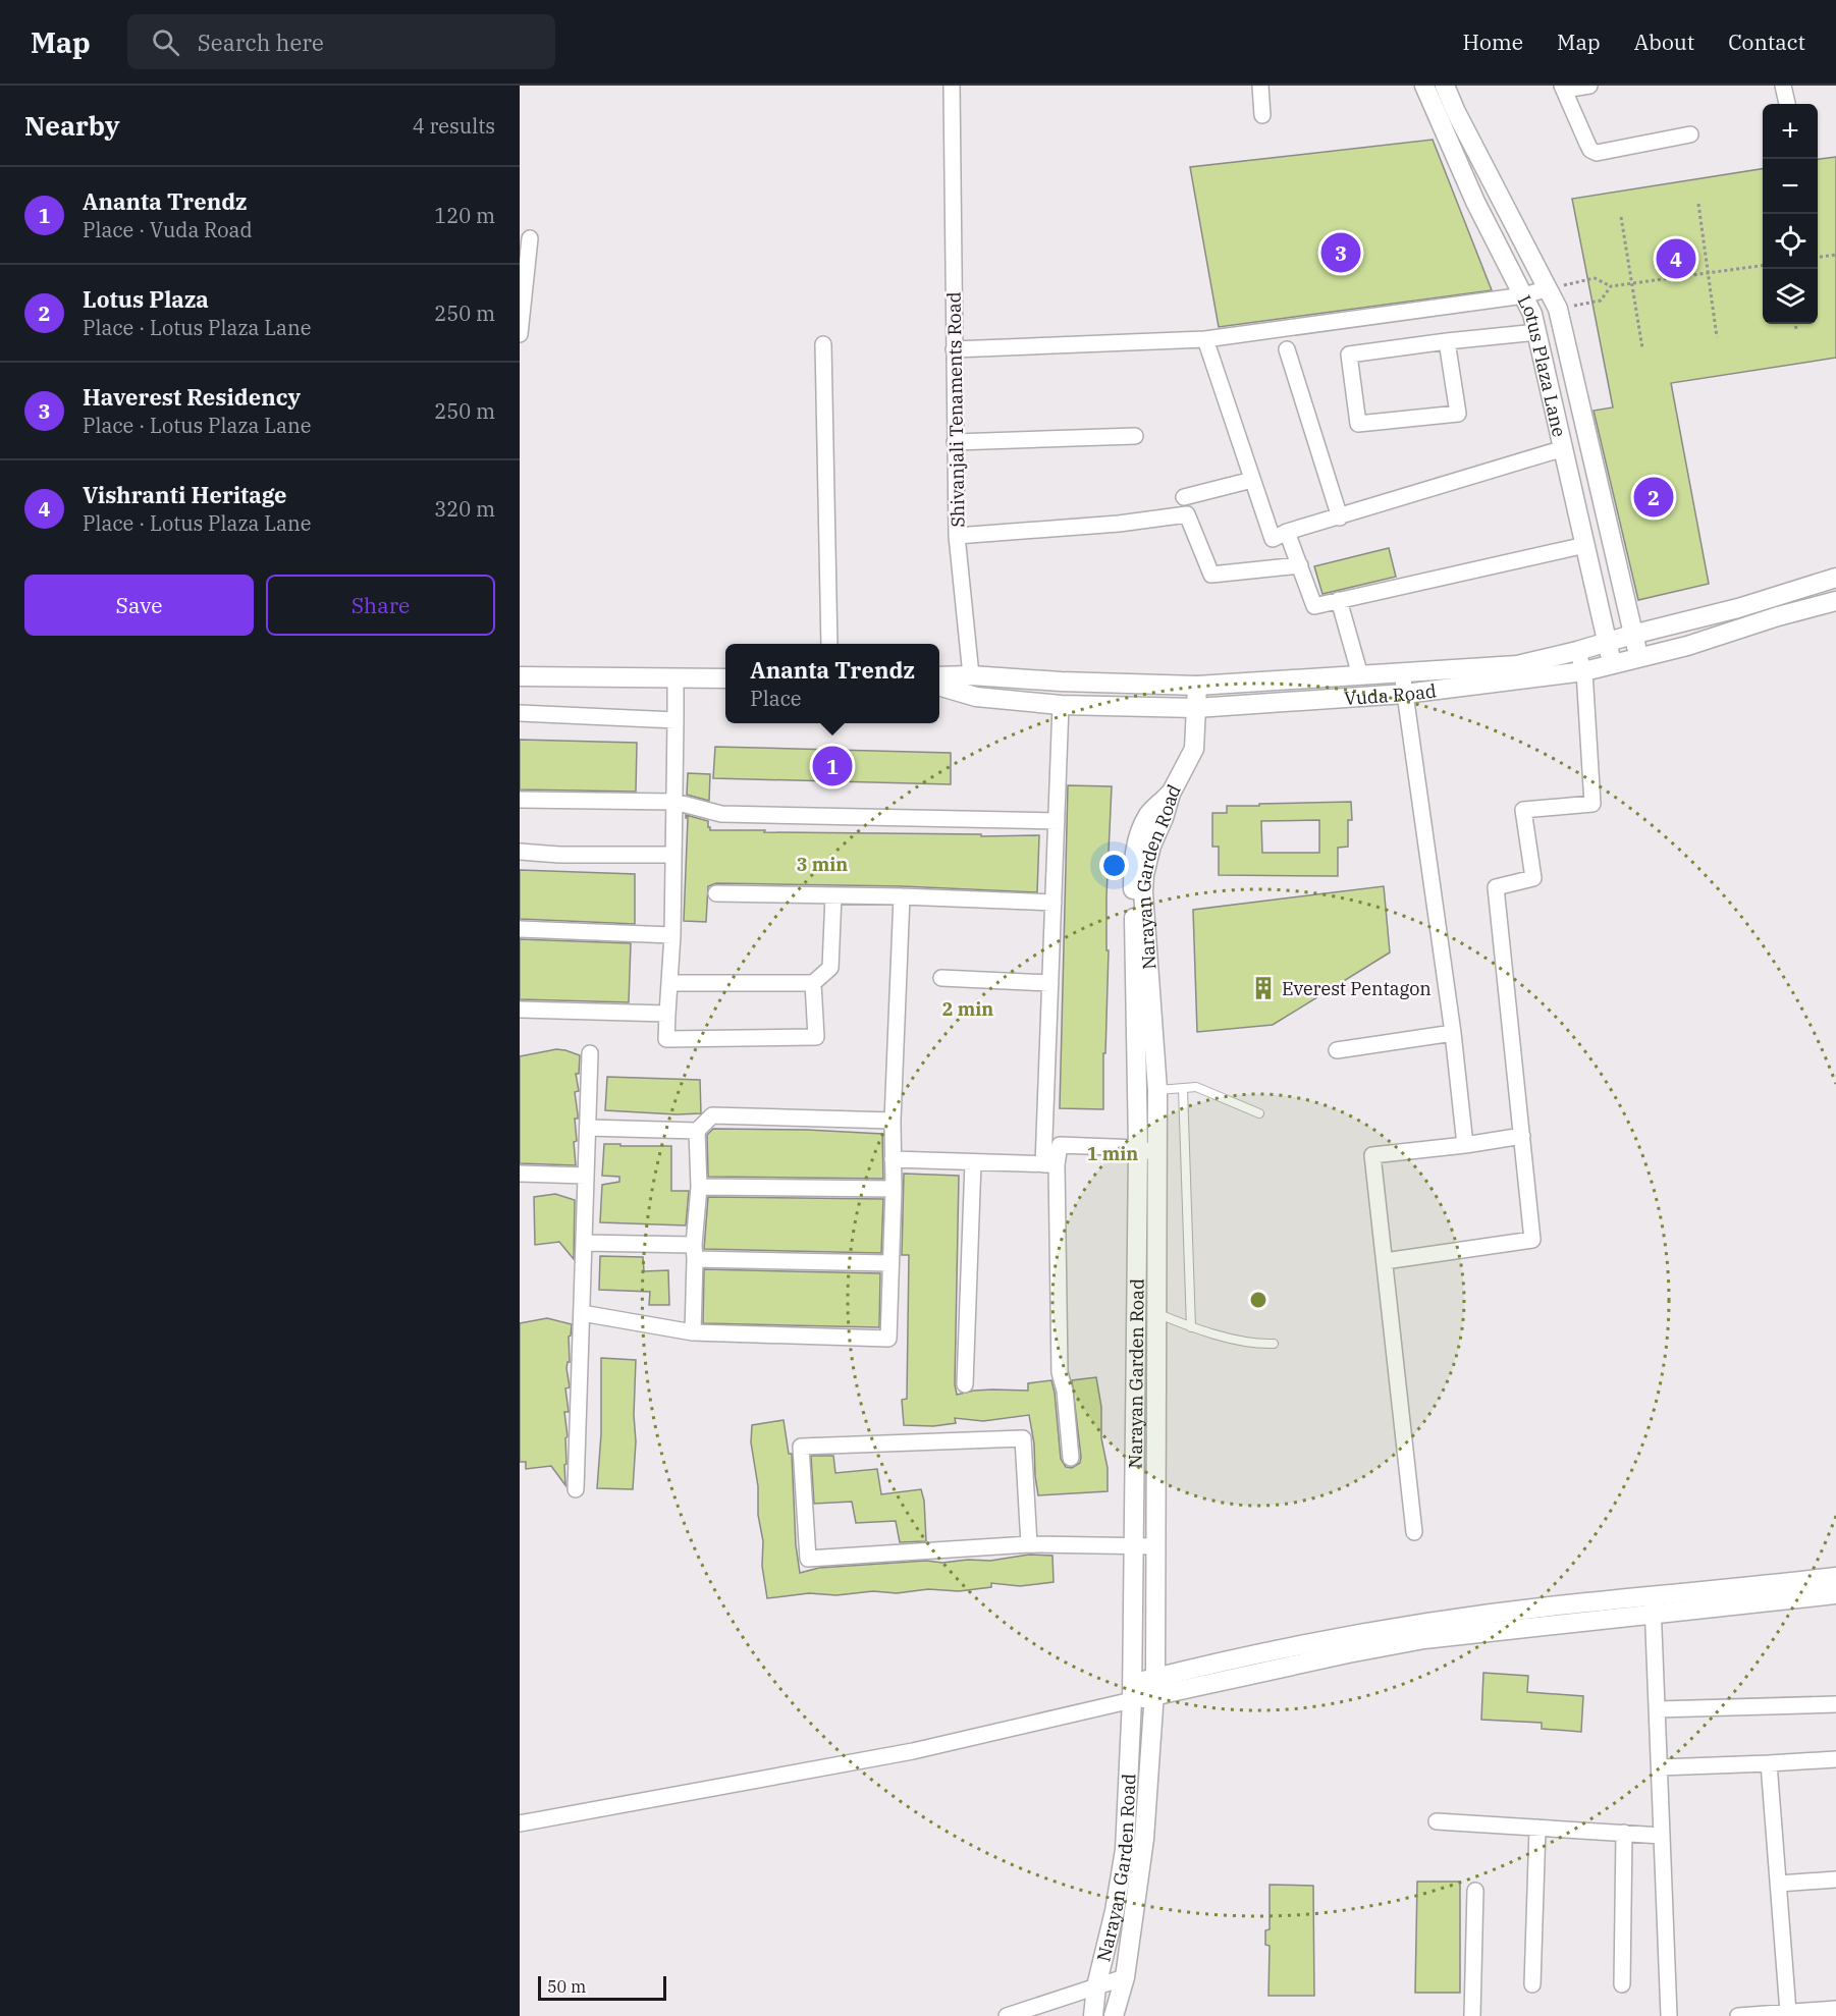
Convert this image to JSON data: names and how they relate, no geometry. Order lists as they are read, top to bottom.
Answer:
{
  "streets": {
    "street": [
      "Lotus Plaza Lane",
      "Shivanjali Tenaments Road",
      "Vuda Road",
      "Narayan Garden Road"
    ]
  },
  "crossings": [
    ["Lotus Plaza Lane", "Vuda Road"]
  ],
  "places": {
    "building": ["Everest Pentagon"]
  },
  "scale_bar": "50 m",
  "page": {
    "header": "Map",
    "search": "Search here",
    "nav": [
      "Home",
      "Map",
      "About",
      "Contact"
    ],
    "heading": ["Nearby", "4 results"],
    "map_buttons": ["+", "−"],
    "list": [
      {
        "mark": "1",
        "name": "Ananta Trendz",
        "note": "Place · Vuda Road",
        "value": "120 m"
      },
      {
        "mark": "2",
        "name": "Lotus Plaza",
        "note": "Place · Lotus Plaza Lane",
        "value": "250 m"
      },
      {
        "mark": "3",
        "name": "Haverest Residency",
        "note": "Place · Lotus Plaza Lane",
        "value": "250 m"
      },
      {
        "mark": "4",
        "name": "Vishranti Heritage",
        "note": "Place · Lotus Plaza Lane",
        "value": "320 m"
      }
    ],
    "pins": [
      "3",
      "4",
      "2",
      "1"
    ],
    "buttons": ["Save", "Share"],
    "popup": ["Ananta Trendz", "Place"],
    "scale": "50 m"
  },
  "rings": ["3 min", "2 min", "1 min"]
}
